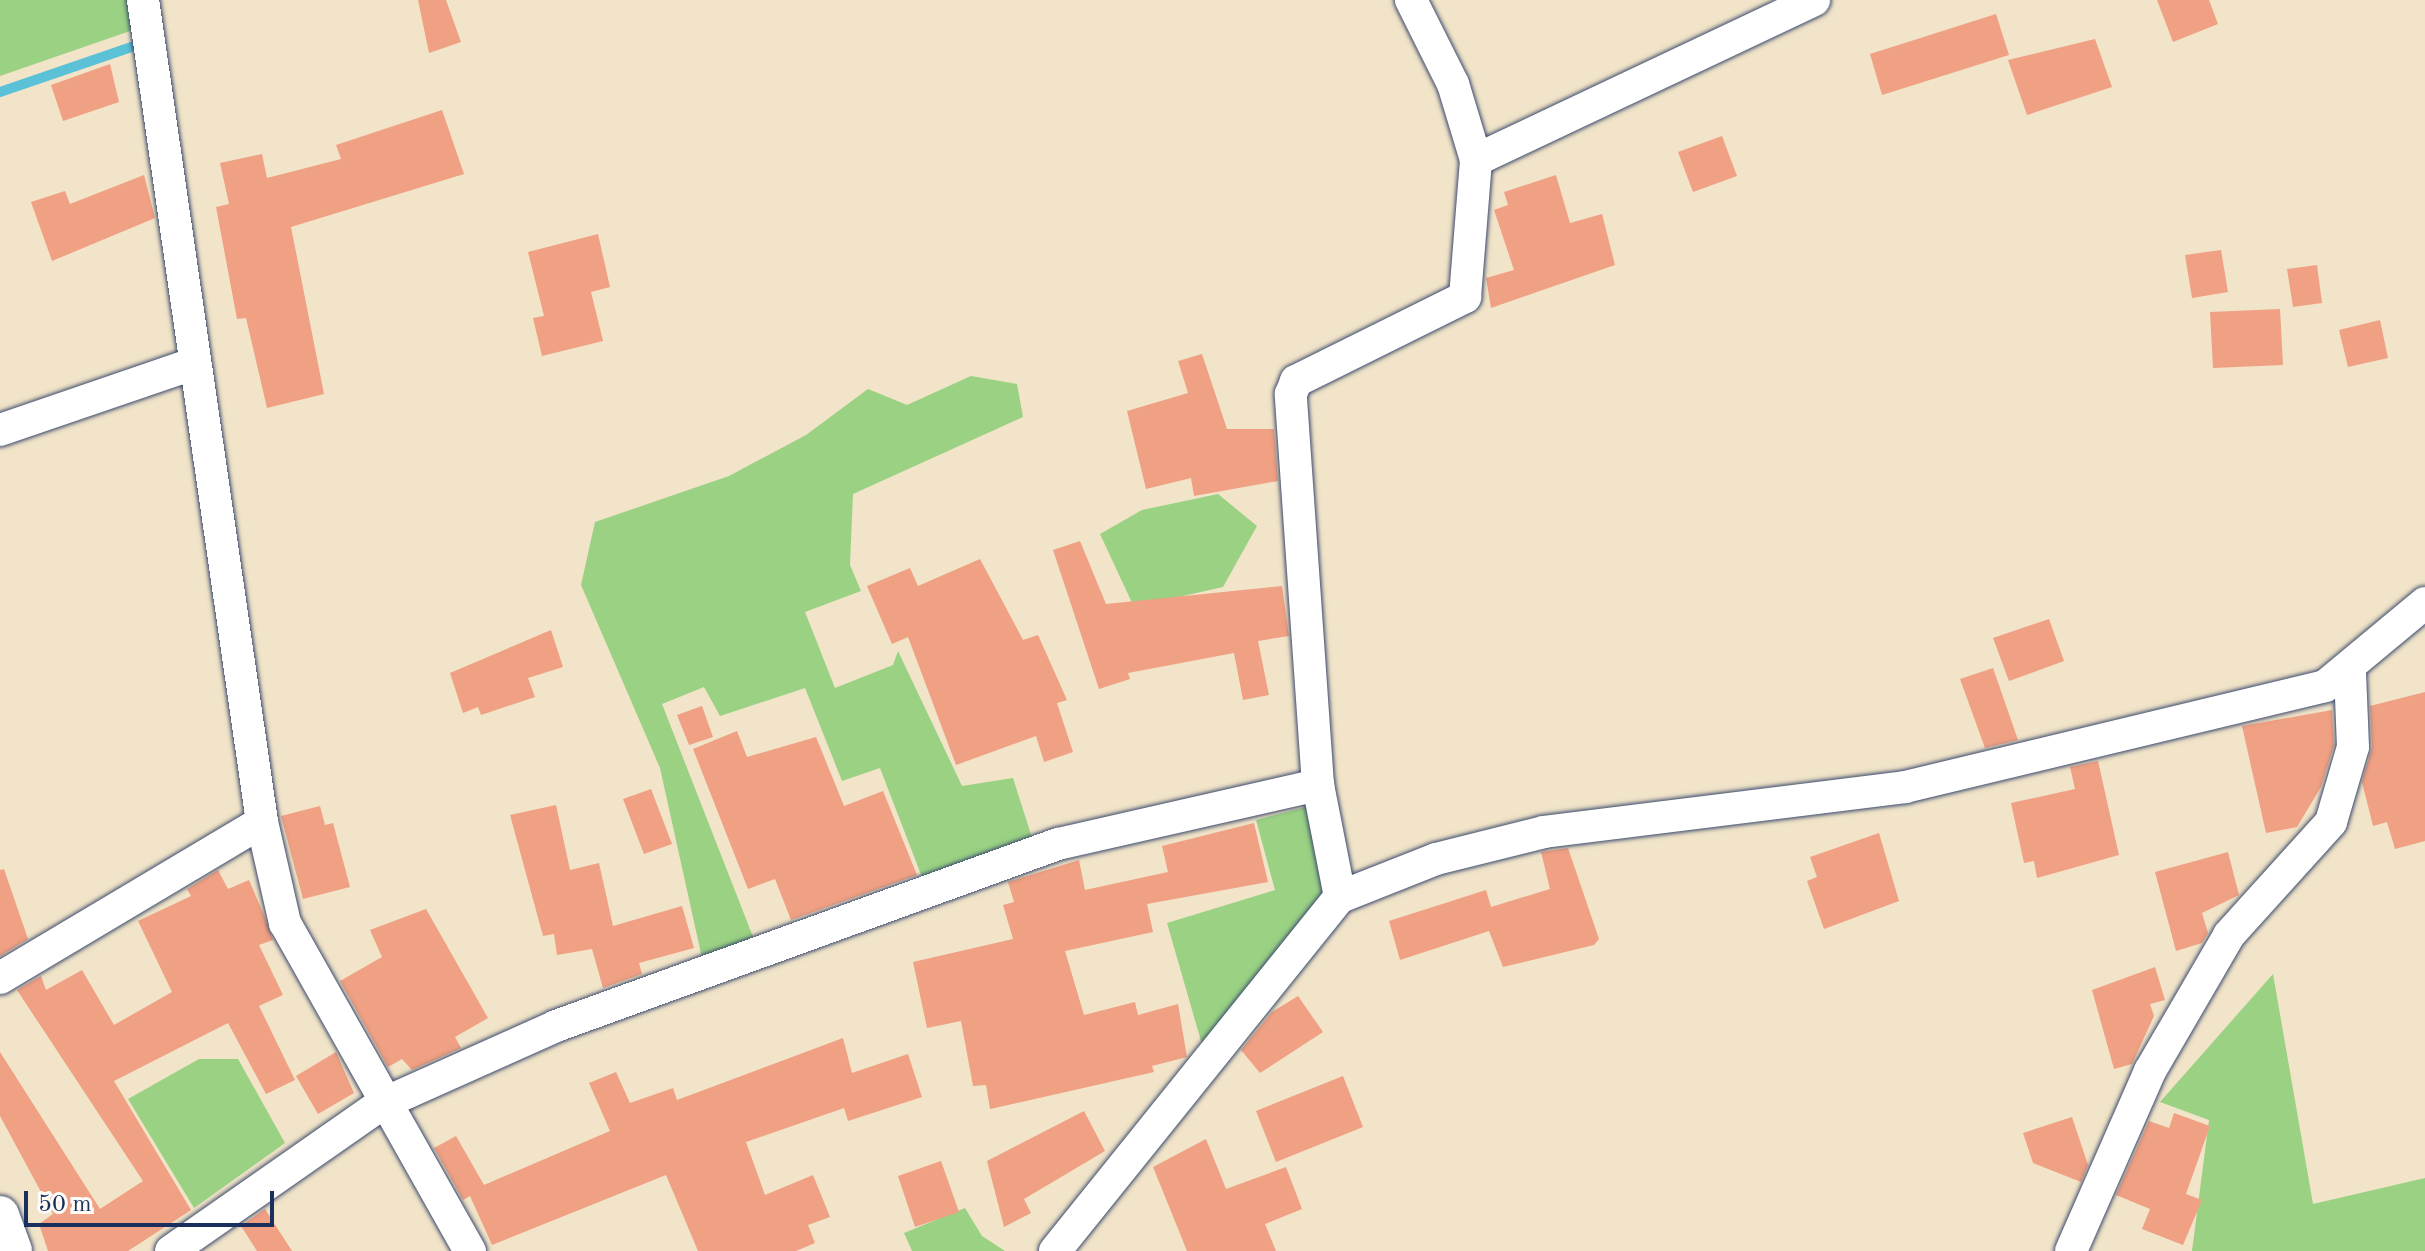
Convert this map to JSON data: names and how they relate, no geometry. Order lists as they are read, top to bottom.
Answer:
{
  "scale_bar": "50 m"
}
